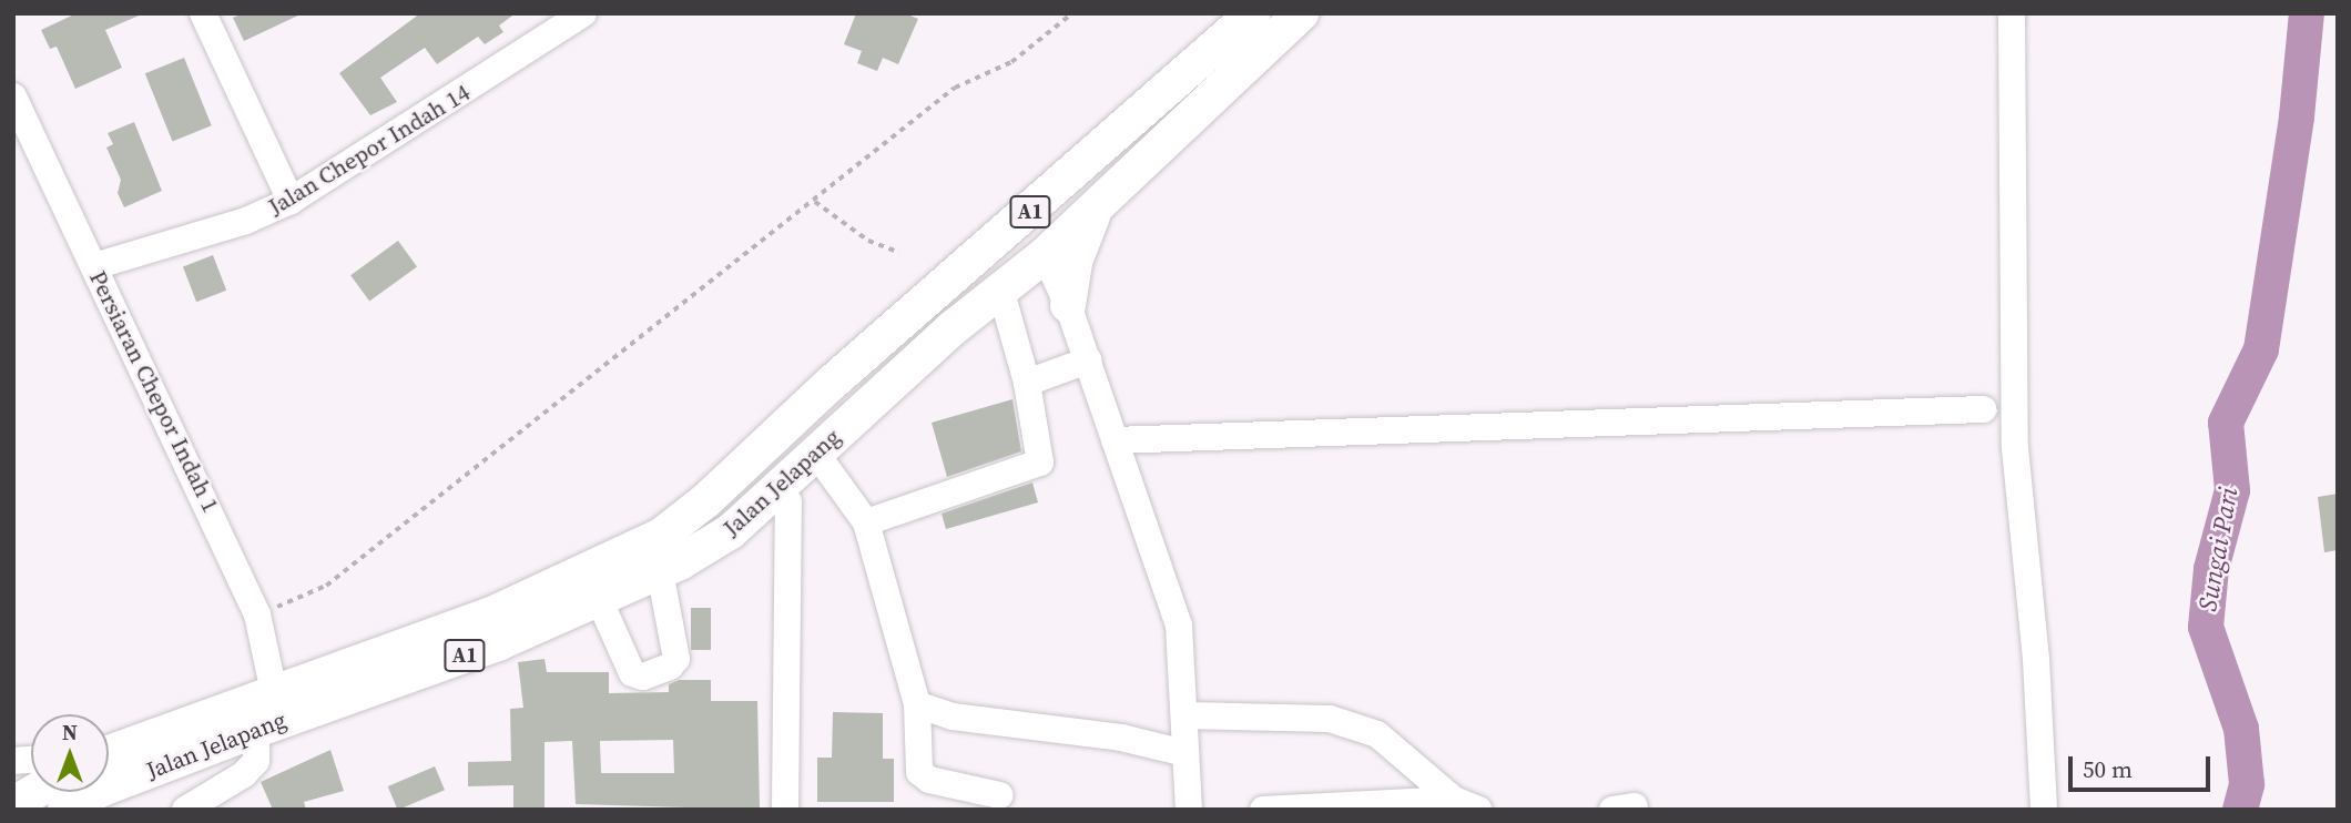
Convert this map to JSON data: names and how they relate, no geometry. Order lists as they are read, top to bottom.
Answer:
{
  "streets": {
    "main road": ["A1", "Jalan Jelapang"],
    "street": ["Jalan Chepor Indah 14", "Persiaran Chepor Indah 1"]
  },
  "crossings": [
    ["Jalan Chepor Indah 14", "Persiaran Chepor Indah 1"],
    ["A1", "Jalan Jelapang"],
    ["Persiaran Chepor Indah 1", "Jalan Jelapang"]
  ],
  "water": ["Sungai Pari"],
  "scale_bar": "50 m",
  "north": "top"
}
